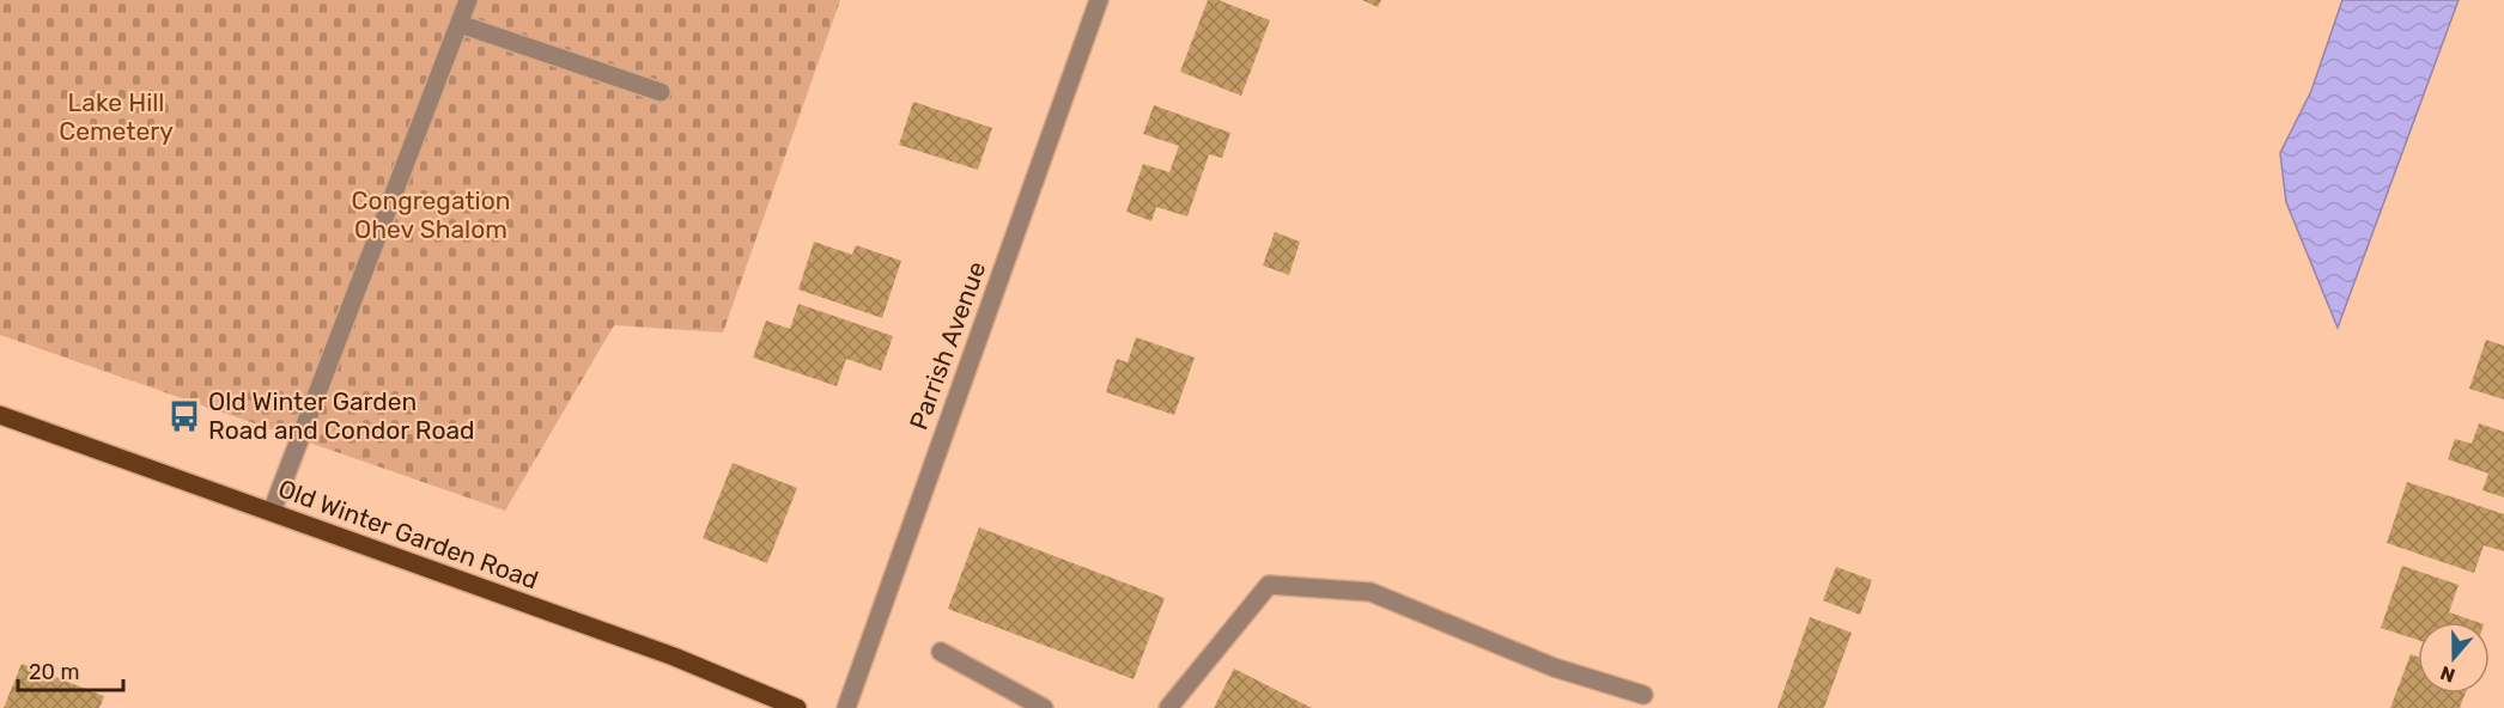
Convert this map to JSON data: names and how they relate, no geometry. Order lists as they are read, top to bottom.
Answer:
{
  "streets": {
    "main road": ["Old Winter Garden Road"],
    "street": ["Parrish Avenue"]
  },
  "parks": ["Lake Hill Cemetery", "Congregation Ohev Shalom"],
  "places": {
    "bus stop": ["Old Winter Garden Road and Condor Road"]
  },
  "scale_bar": "20 m",
  "north": "bottom"
}
